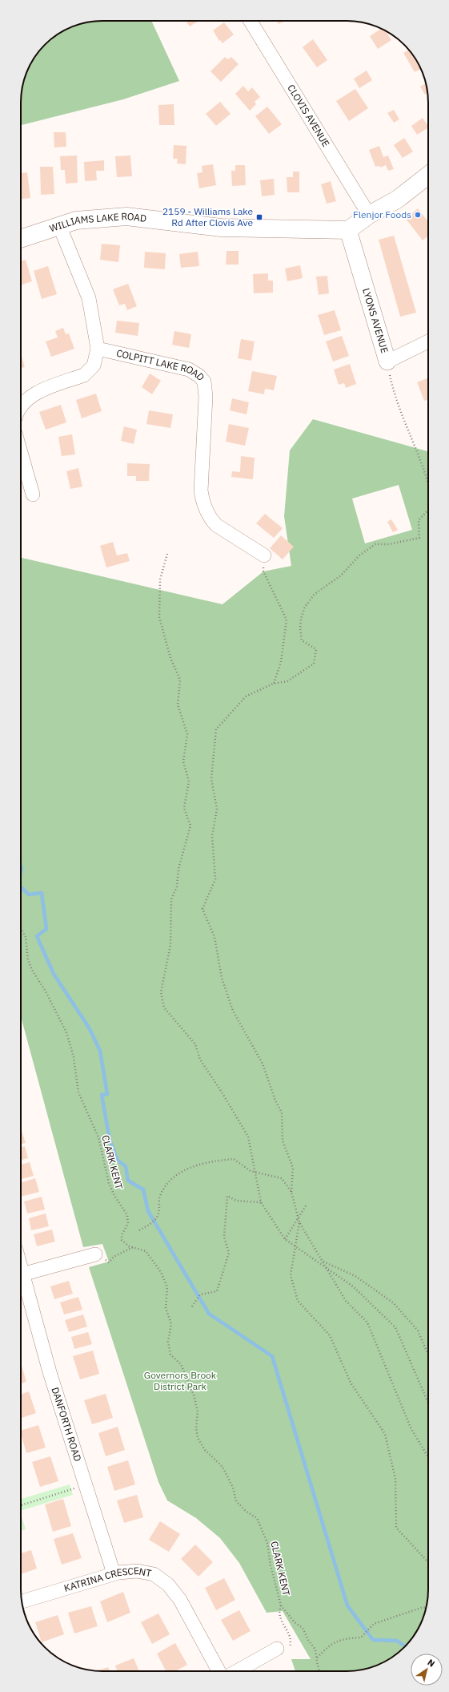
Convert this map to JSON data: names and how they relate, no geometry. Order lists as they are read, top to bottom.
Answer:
{
  "streets": {
    "main road": ["WILLIAMS LAKE ROAD"],
    "street": [
      "CLOVIS AVENUE",
      "LYONS AVENUE",
      "COLPITT LAKE ROAD",
      "DANFORTH ROAD",
      "KATRINA CRESCENT"
    ],
    "path": ["CLARK KENT"]
  },
  "crossings": [
    ["WILLIAMS LAKE ROAD", "LYONS AVENUE"],
    ["DANFORTH ROAD", "KATRINA CRESCENT"]
  ],
  "parks": ["Governors Brook District Park"],
  "places": {
    "other": ["Flenjor Foods"],
    "transit": ["2159 - Williams Lake Rd After Clovis Ave"]
  },
  "north": "top right"
}
